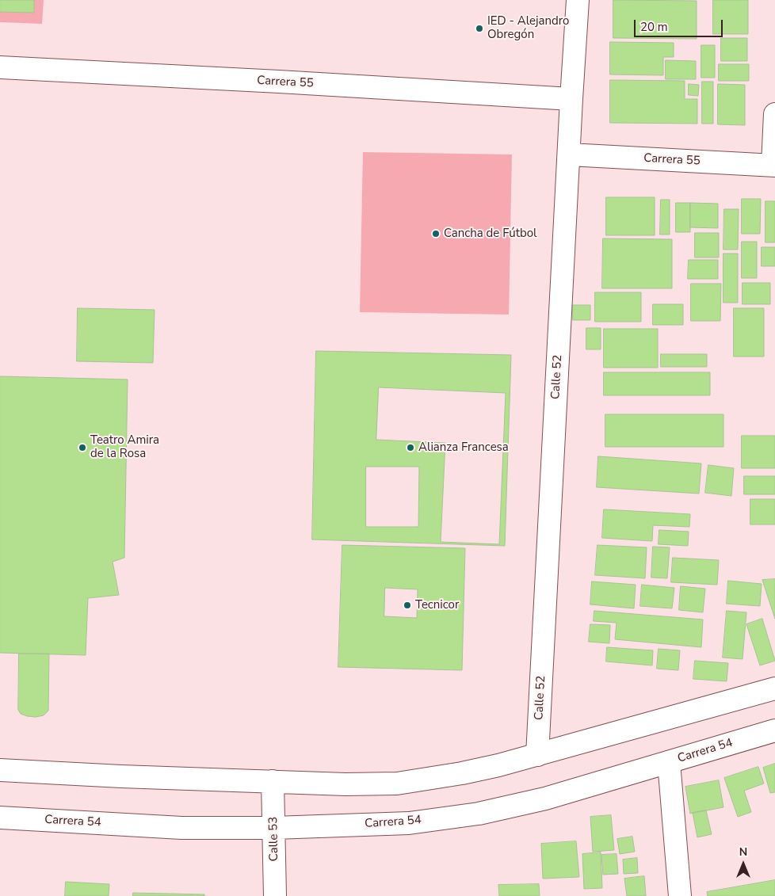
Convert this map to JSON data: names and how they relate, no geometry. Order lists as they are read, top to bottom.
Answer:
{
  "streets": {
    "street": [
      "Carrera 55",
      "Calle 52",
      "Carrera 54",
      "Calle 53"
    ]
  },
  "crossings": [
    ["Carrera 55", "Calle 52"],
    ["Carrera 54", "Calle 53"]
  ],
  "places": [
    "IED - Alejandro Obregón",
    "Cancha de Fútbol",
    "Teatro Amira de la Rosa",
    "Alianza Francesa",
    "Tecnicor"
  ],
  "scale_bar": "20 m",
  "north": "top"
}
